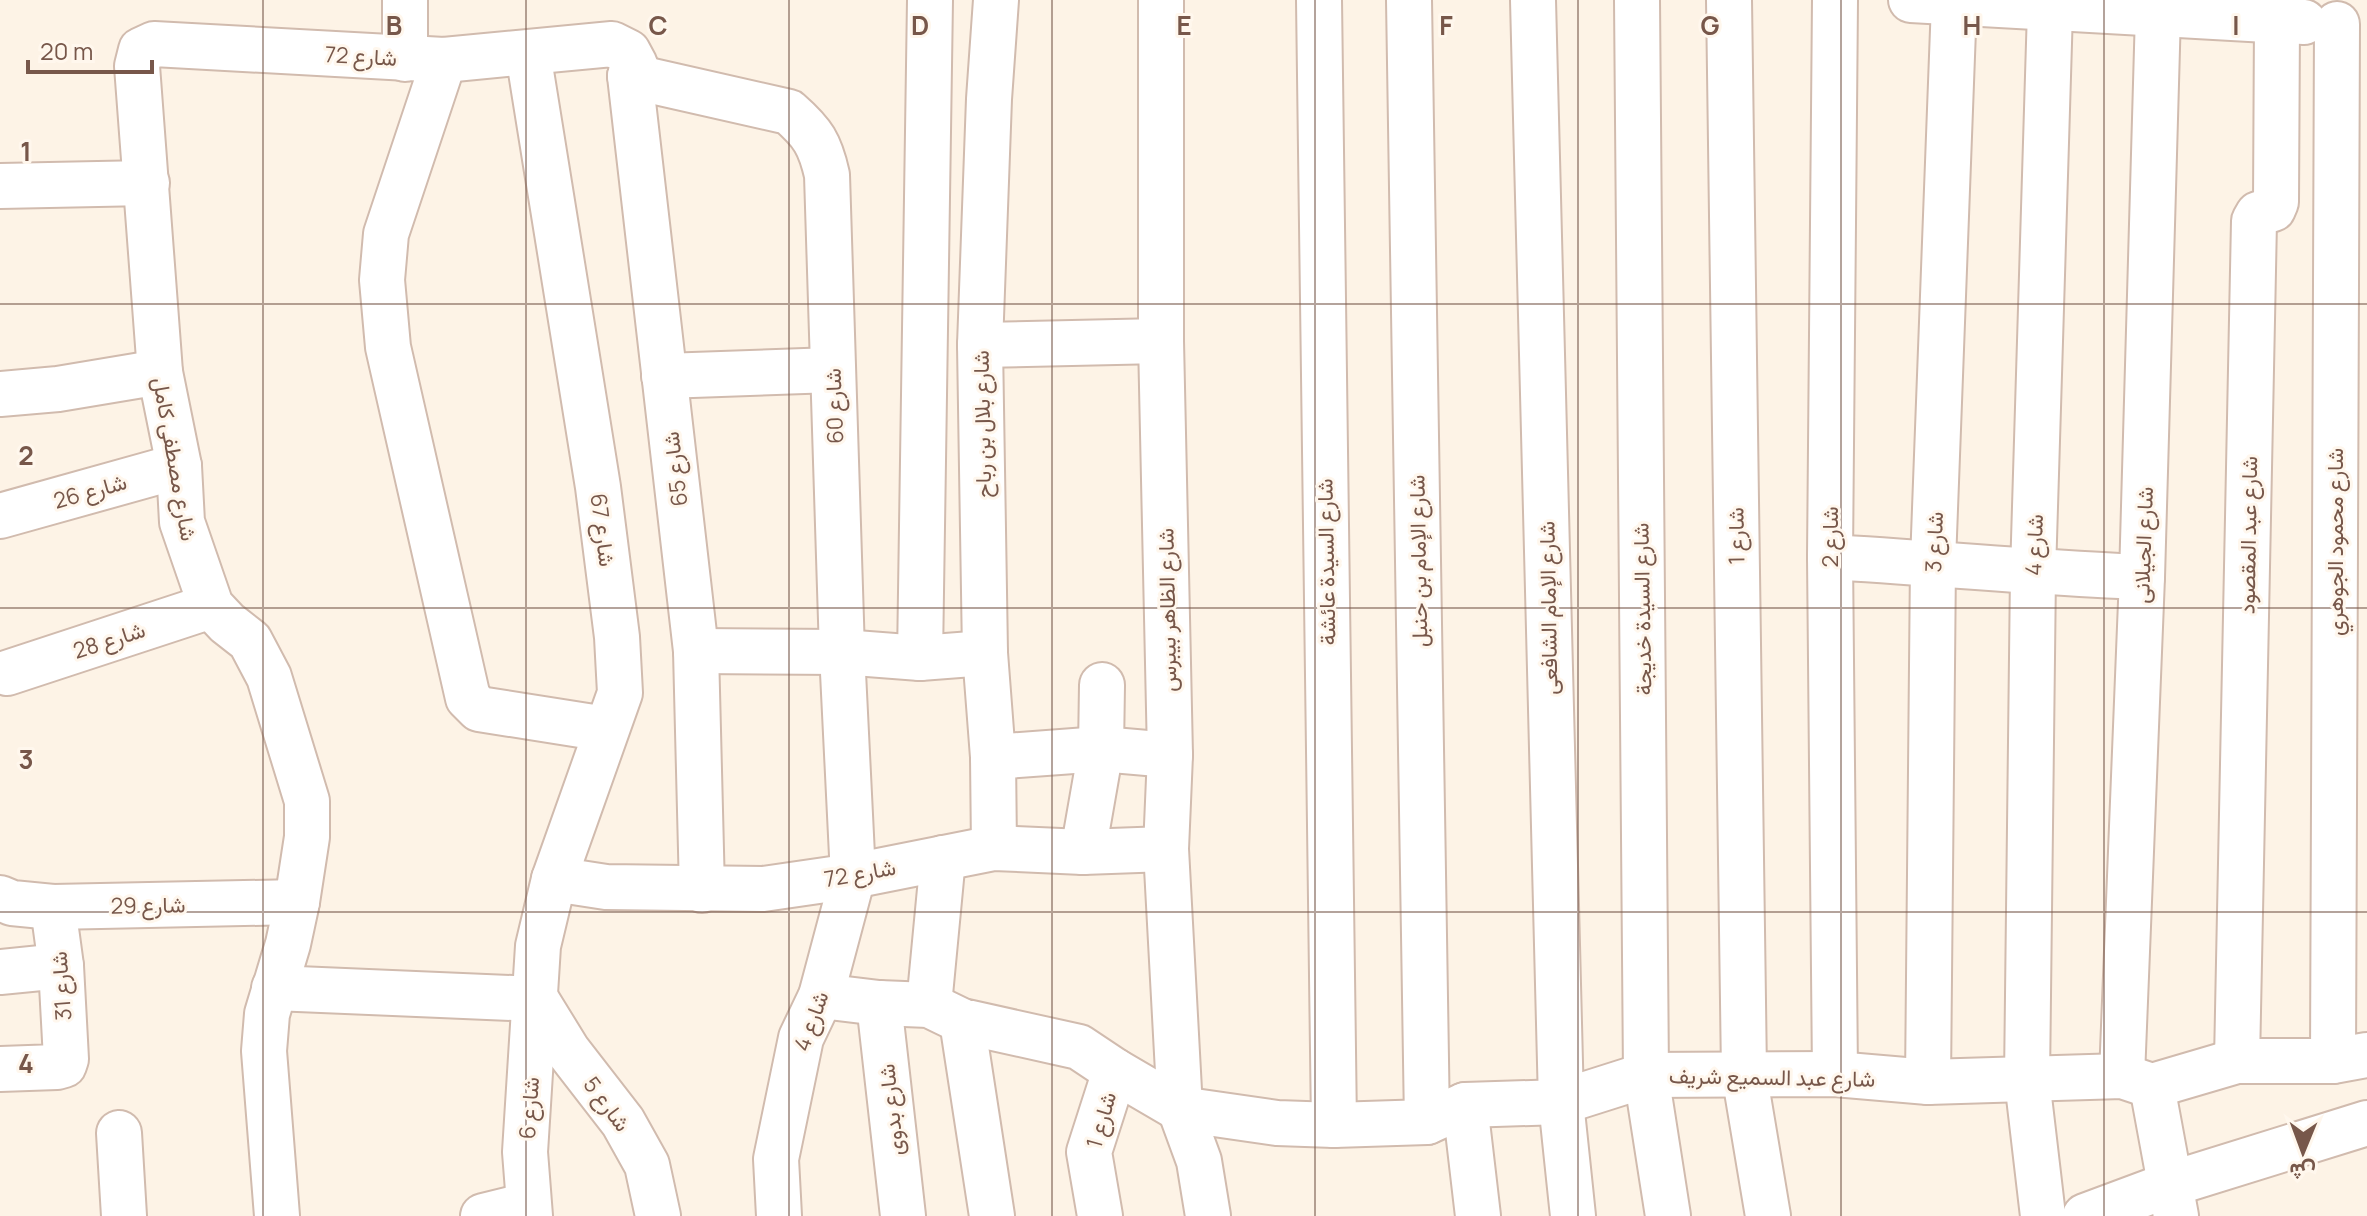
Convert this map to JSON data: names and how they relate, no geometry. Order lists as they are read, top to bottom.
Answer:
{
  "streets": {
    "street": [
      "شارع 72",
      "شارع 60",
      "شارع بلال بن رباح",
      "شارع مصطفى كامل",
      "شارع 65",
      "شارع 26",
      "شارع 67",
      "شارع عبد المقصود",
      "شارع 1",
      "شارع 2",
      "شارع 3",
      "شارع محمود الجوهري",
      "شارع 4",
      "شارع الجيلانى",
      "شارع الإمام بن حنبل",
      "شارع السيدة عائشة",
      "شارع الإمام الشافعى",
      "شارع السيدة خديجة",
      "شارع الظاهر بيبرس",
      "شارع 28",
      "شارع 29",
      "شارع 31",
      "شارع عبد السميع شريف",
      "شارع 5",
      "شارع 6",
      "شارع بدوى"
    ]
  },
  "crossings": [
    ["شارع 72", "شارع 60"],
    ["شارع 72", "شارع بلال بن رباح"],
    ["شارع 72", "شارع مصطفى كامل"],
    ["شارع 72", "شارع 65"],
    ["شارع 72", "شارع 67"],
    ["شارع 72", "شارع 4"],
    ["شارع 72", "شارع الظاهر بيبرس"],
    ["شارع 60", "شارع 65"],
    ["شارع 60", "شارع 4"],
    ["شارع مصطفى كامل", "شارع 26"],
    ["شارع مصطفى كامل", "شارع 28"],
    ["شارع مصطفى كامل", "شارع 29"],
    ["شارع 67", "شارع 5"],
    ["شارع 67", "شارع 6"],
    ["شارع عبد المقصود", "شارع عبد السميع شريف"],
    ["شارع 1", "شارع عبد السميع شريف"],
    ["شارع 2", "شارع عبد السميع شريف"],
    ["شارع 3", "شارع عبد السميع شريف"],
    ["شارع محمود الجوهري", "شارع عبد السميع شريف"],
    ["شارع 4", "شارع عبد السميع شريف"],
    ["شارع الجيلانى", "شارع عبد السميع شريف"],
    ["شارع الإمام بن حنبل", "شارع عبد السميع شريف"],
    ["شارع السيدة عائشة", "شارع عبد السميع شريف"],
    ["شارع الإمام الشافعى", "شارع عبد السميع شريف"],
    ["شارع السيدة خديجة", "شارع عبد السميع شريف"],
    ["شارع الظاهر بيبرس", "شارع عبد السميع شريف"],
    ["شارع 29", "شارع 31"],
    ["شارع 5", "شارع 6"]
  ],
  "scale_bar": "20 m",
  "north": "bottom",
  "grid": {
    "columns": [
      "B",
      "C",
      "D",
      "E",
      "F",
      "G",
      "H",
      "I"
    ],
    "rows": [
      "1",
      "2",
      "3",
      "4"
    ]
  }
}
